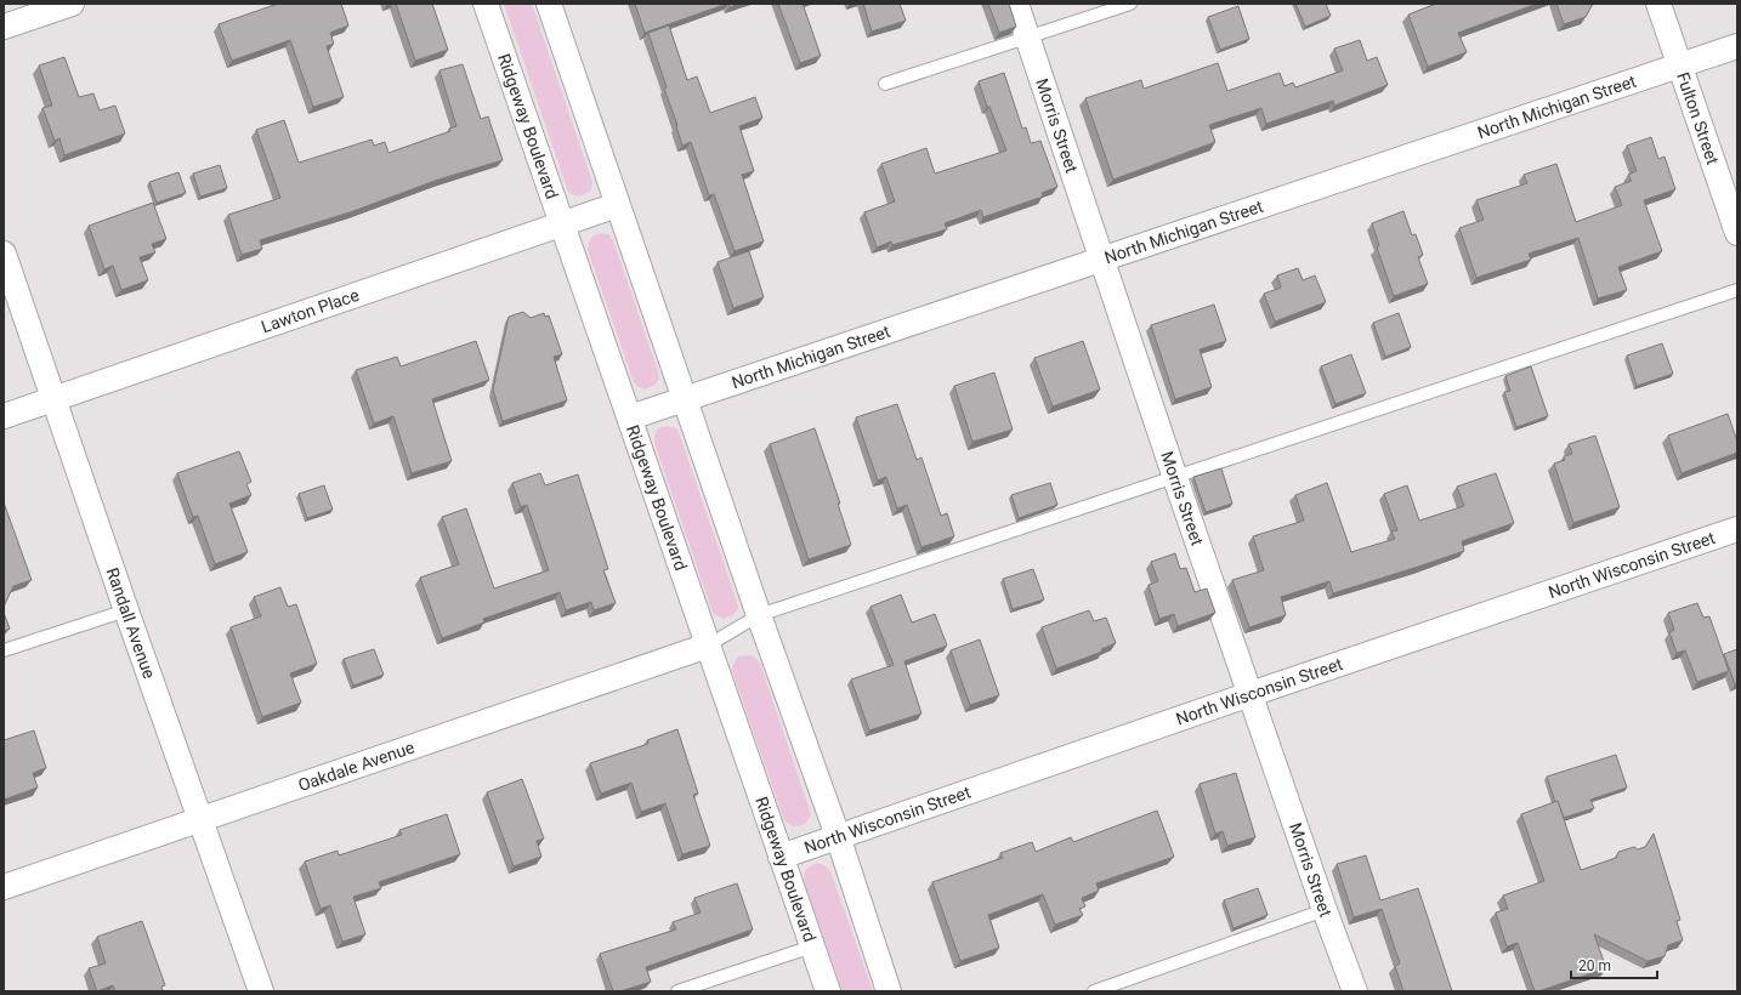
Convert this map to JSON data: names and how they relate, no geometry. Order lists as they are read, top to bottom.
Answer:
{
  "streets": {
    "street": [
      "North Michigan Street",
      "Fulton Street",
      "Morris Street",
      "Ridgeway Boulevard",
      "Lawton Place",
      "North Wisconsin Street",
      "Randall Avenue",
      "Oakdale Avenue"
    ]
  },
  "crossings": [
    ["North Michigan Street", "Fulton Street"],
    ["North Michigan Street", "Morris Street"],
    ["North Michigan Street", "Ridgeway Boulevard"],
    ["Morris Street", "North Wisconsin Street"],
    ["Ridgeway Boulevard", "Lawton Place"],
    ["Ridgeway Boulevard", "North Wisconsin Street"],
    ["Ridgeway Boulevard", "Oakdale Avenue"],
    ["Lawton Place", "Randall Avenue"],
    ["Randall Avenue", "Oakdale Avenue"]
  ],
  "scale_bar": "20 m"
}
